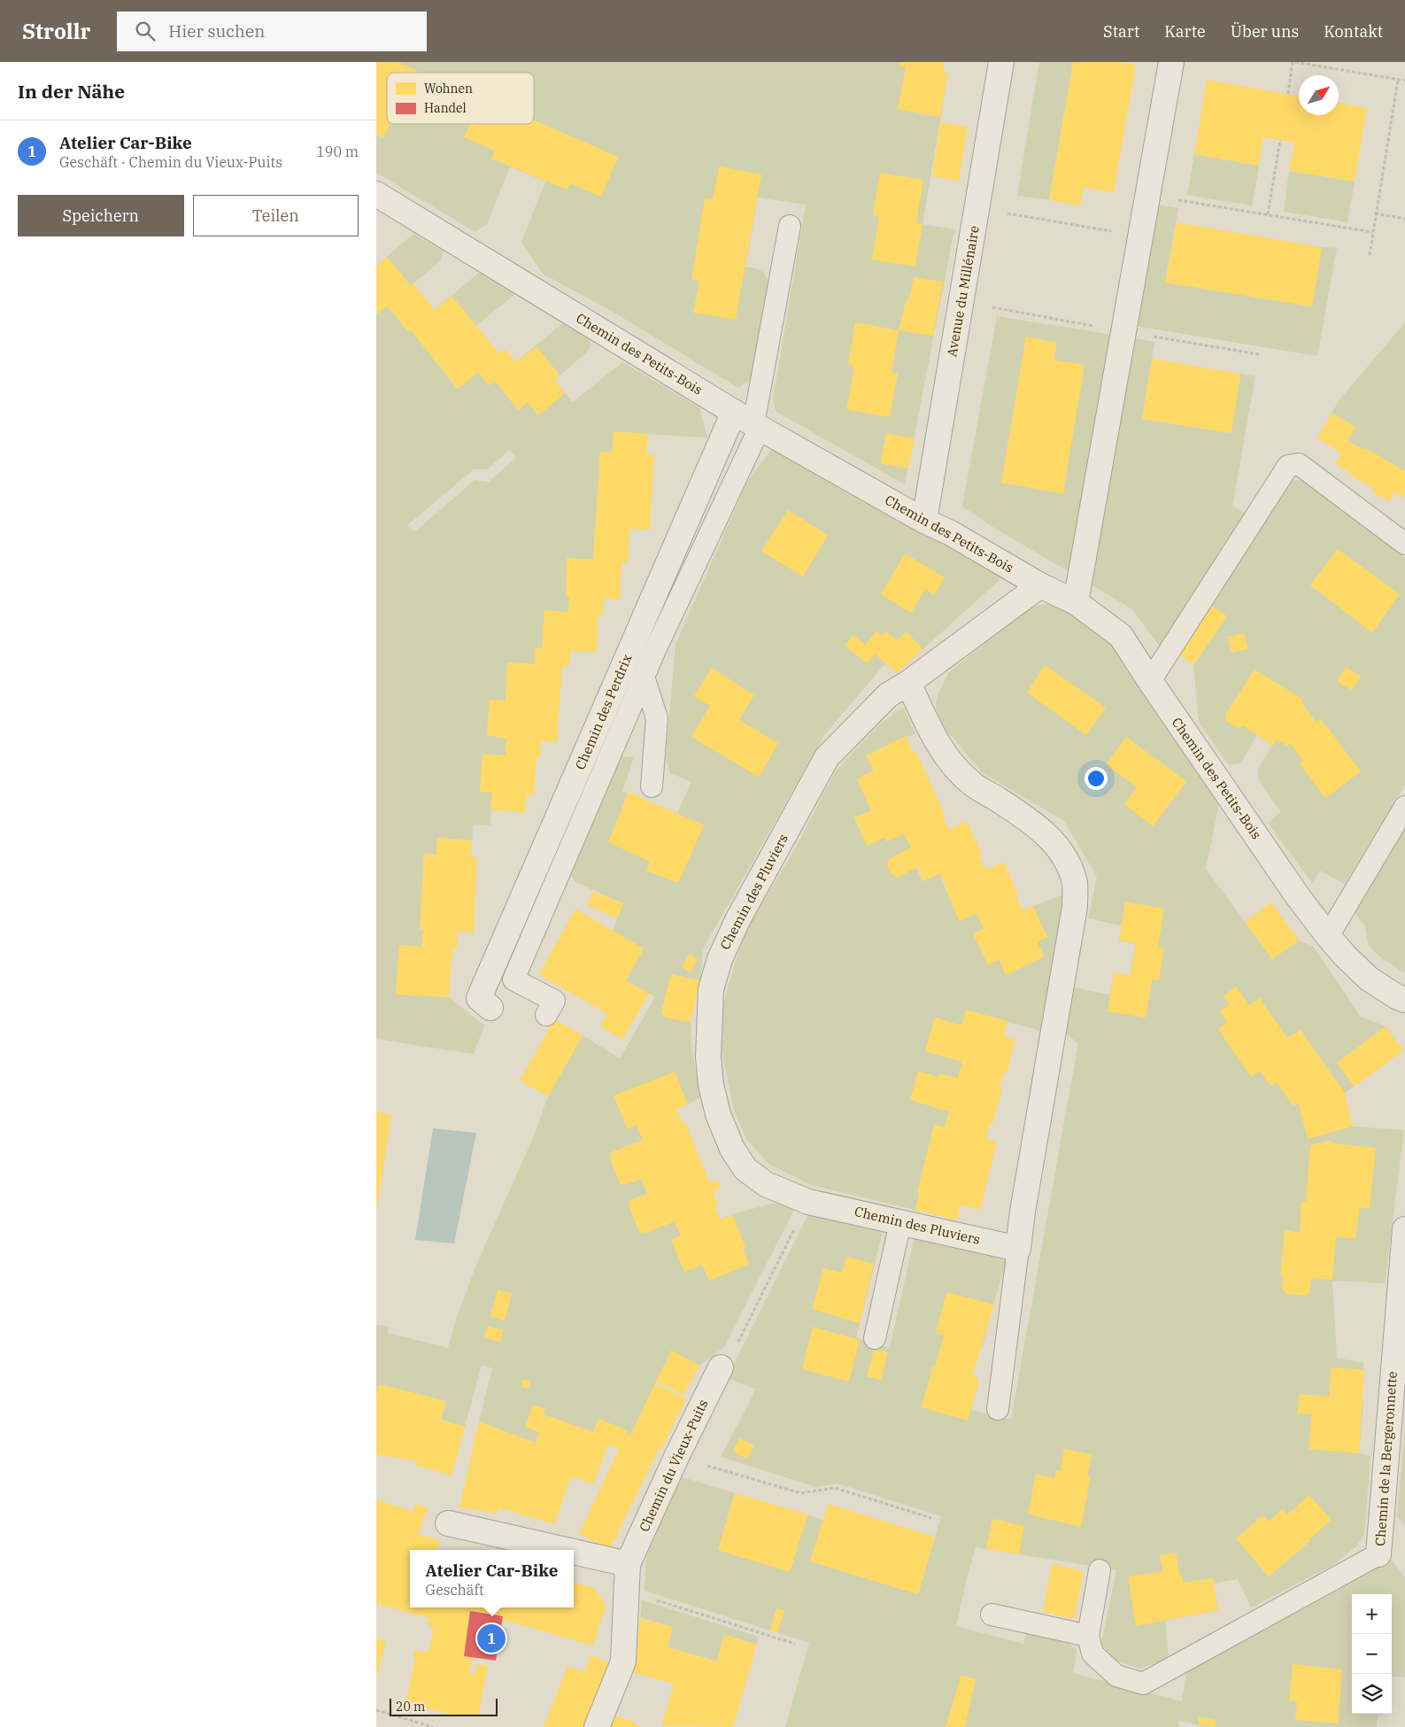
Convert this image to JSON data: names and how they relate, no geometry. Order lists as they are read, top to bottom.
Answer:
{
  "streets": {
    "street": [
      "Avenue du Millénaire",
      "Chemin des Petits-Bois",
      "Chemin des Perdrix",
      "Chemin des Pluviers",
      "Chemin de la Bergeronnette",
      "Chemin du Vieux-Puits"
    ]
  },
  "crossings": [
    ["Avenue du Millénaire", "Chemin des Petits-Bois"],
    ["Chemin des Petits-Bois", "Chemin des Perdrix"],
    ["Chemin des Petits-Bois", "Chemin des Pluviers"]
  ],
  "legend": ["Wohnen", "Handel"],
  "scale_bar": "20 m",
  "north": "top right",
  "page": {
    "header": "Strollr",
    "search": "Hier suchen",
    "nav": [
      "Start",
      "Karte",
      "Über uns",
      "Kontakt"
    ],
    "heading": "In der Nähe",
    "list": [
      {
        "mark": "1",
        "name": "Atelier Car-Bike",
        "note": "Geschäft · Chemin du Vieux-Puits",
        "value": "190 m"
      }
    ],
    "buttons": ["Speichern", "Teilen"],
    "popup": ["Atelier Car-Bike", "Geschäft"],
    "map_buttons": ["+", "−"],
    "pins": "1",
    "scale": "20 m"
  }
}
